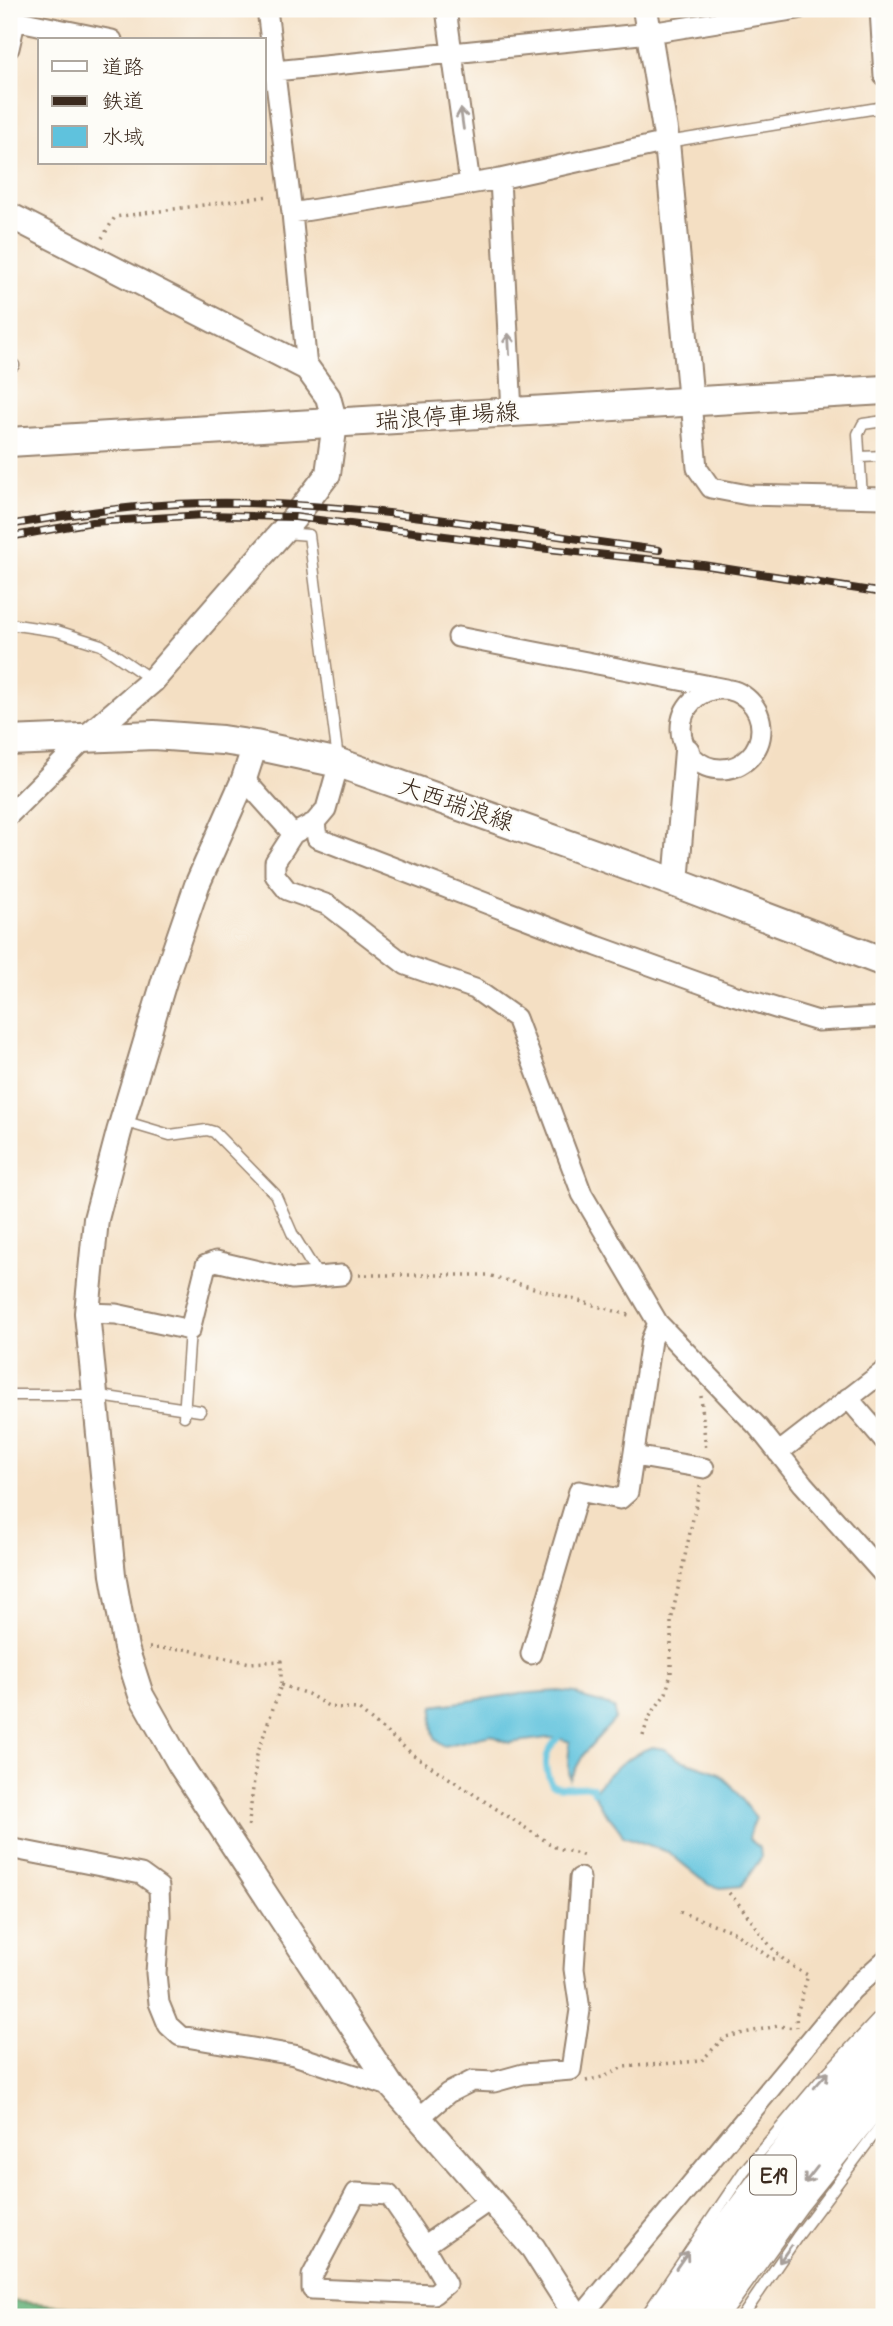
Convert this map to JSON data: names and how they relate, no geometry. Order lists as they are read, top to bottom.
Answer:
{
  "streets": {
    "highway": ["E19"],
    "main road": ["瑞浪停車場線", "大西瑞浪線"]
  },
  "legend": ["道路", "鉄道", "水域"]
}
